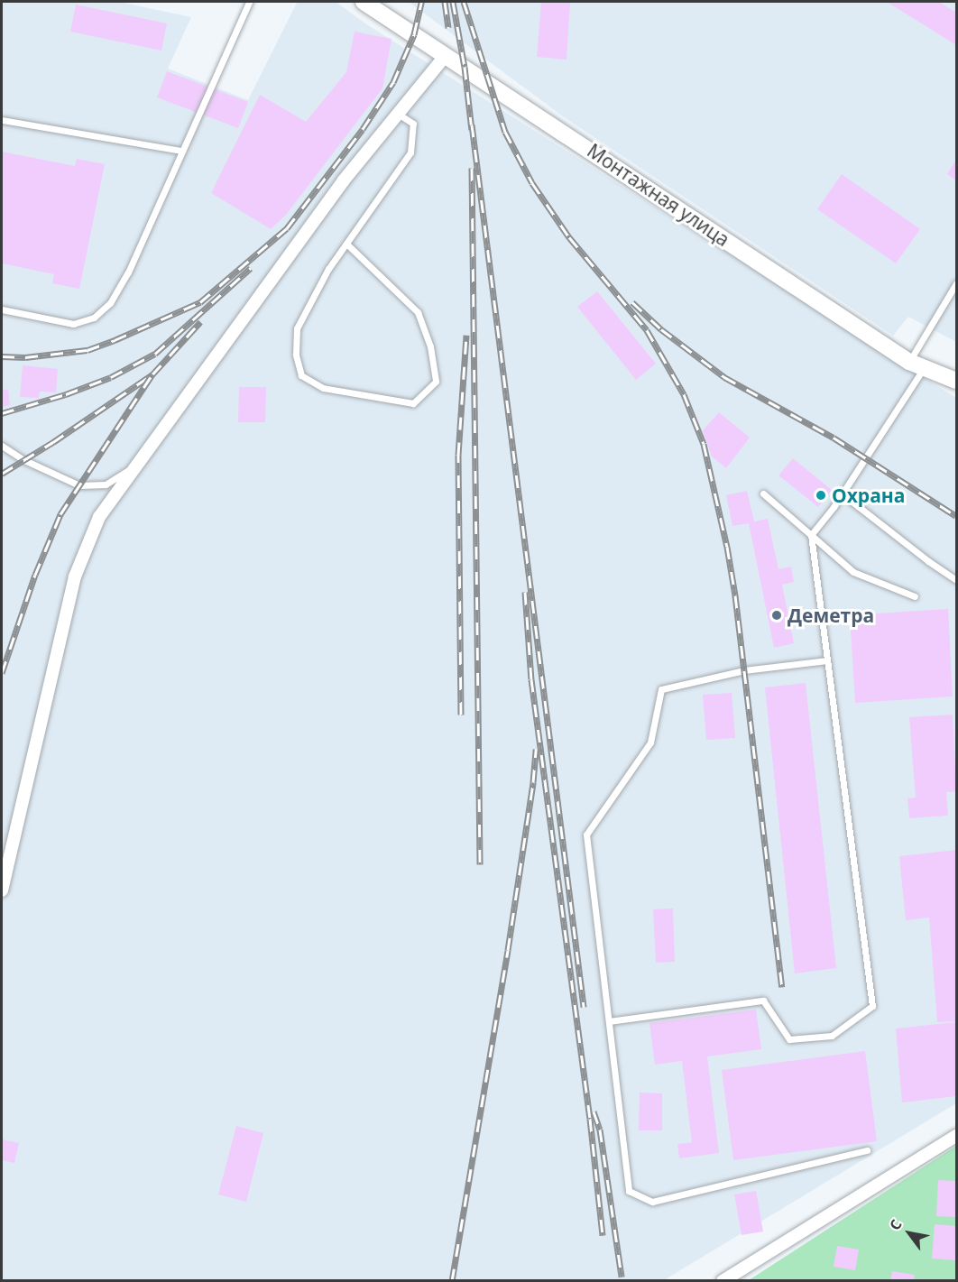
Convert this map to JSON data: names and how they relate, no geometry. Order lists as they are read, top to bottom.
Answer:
{
  "streets": {
    "street": ["Монтажная улица"]
  },
  "places": ["Охрана", "Деметра"],
  "north": "top left"
}
